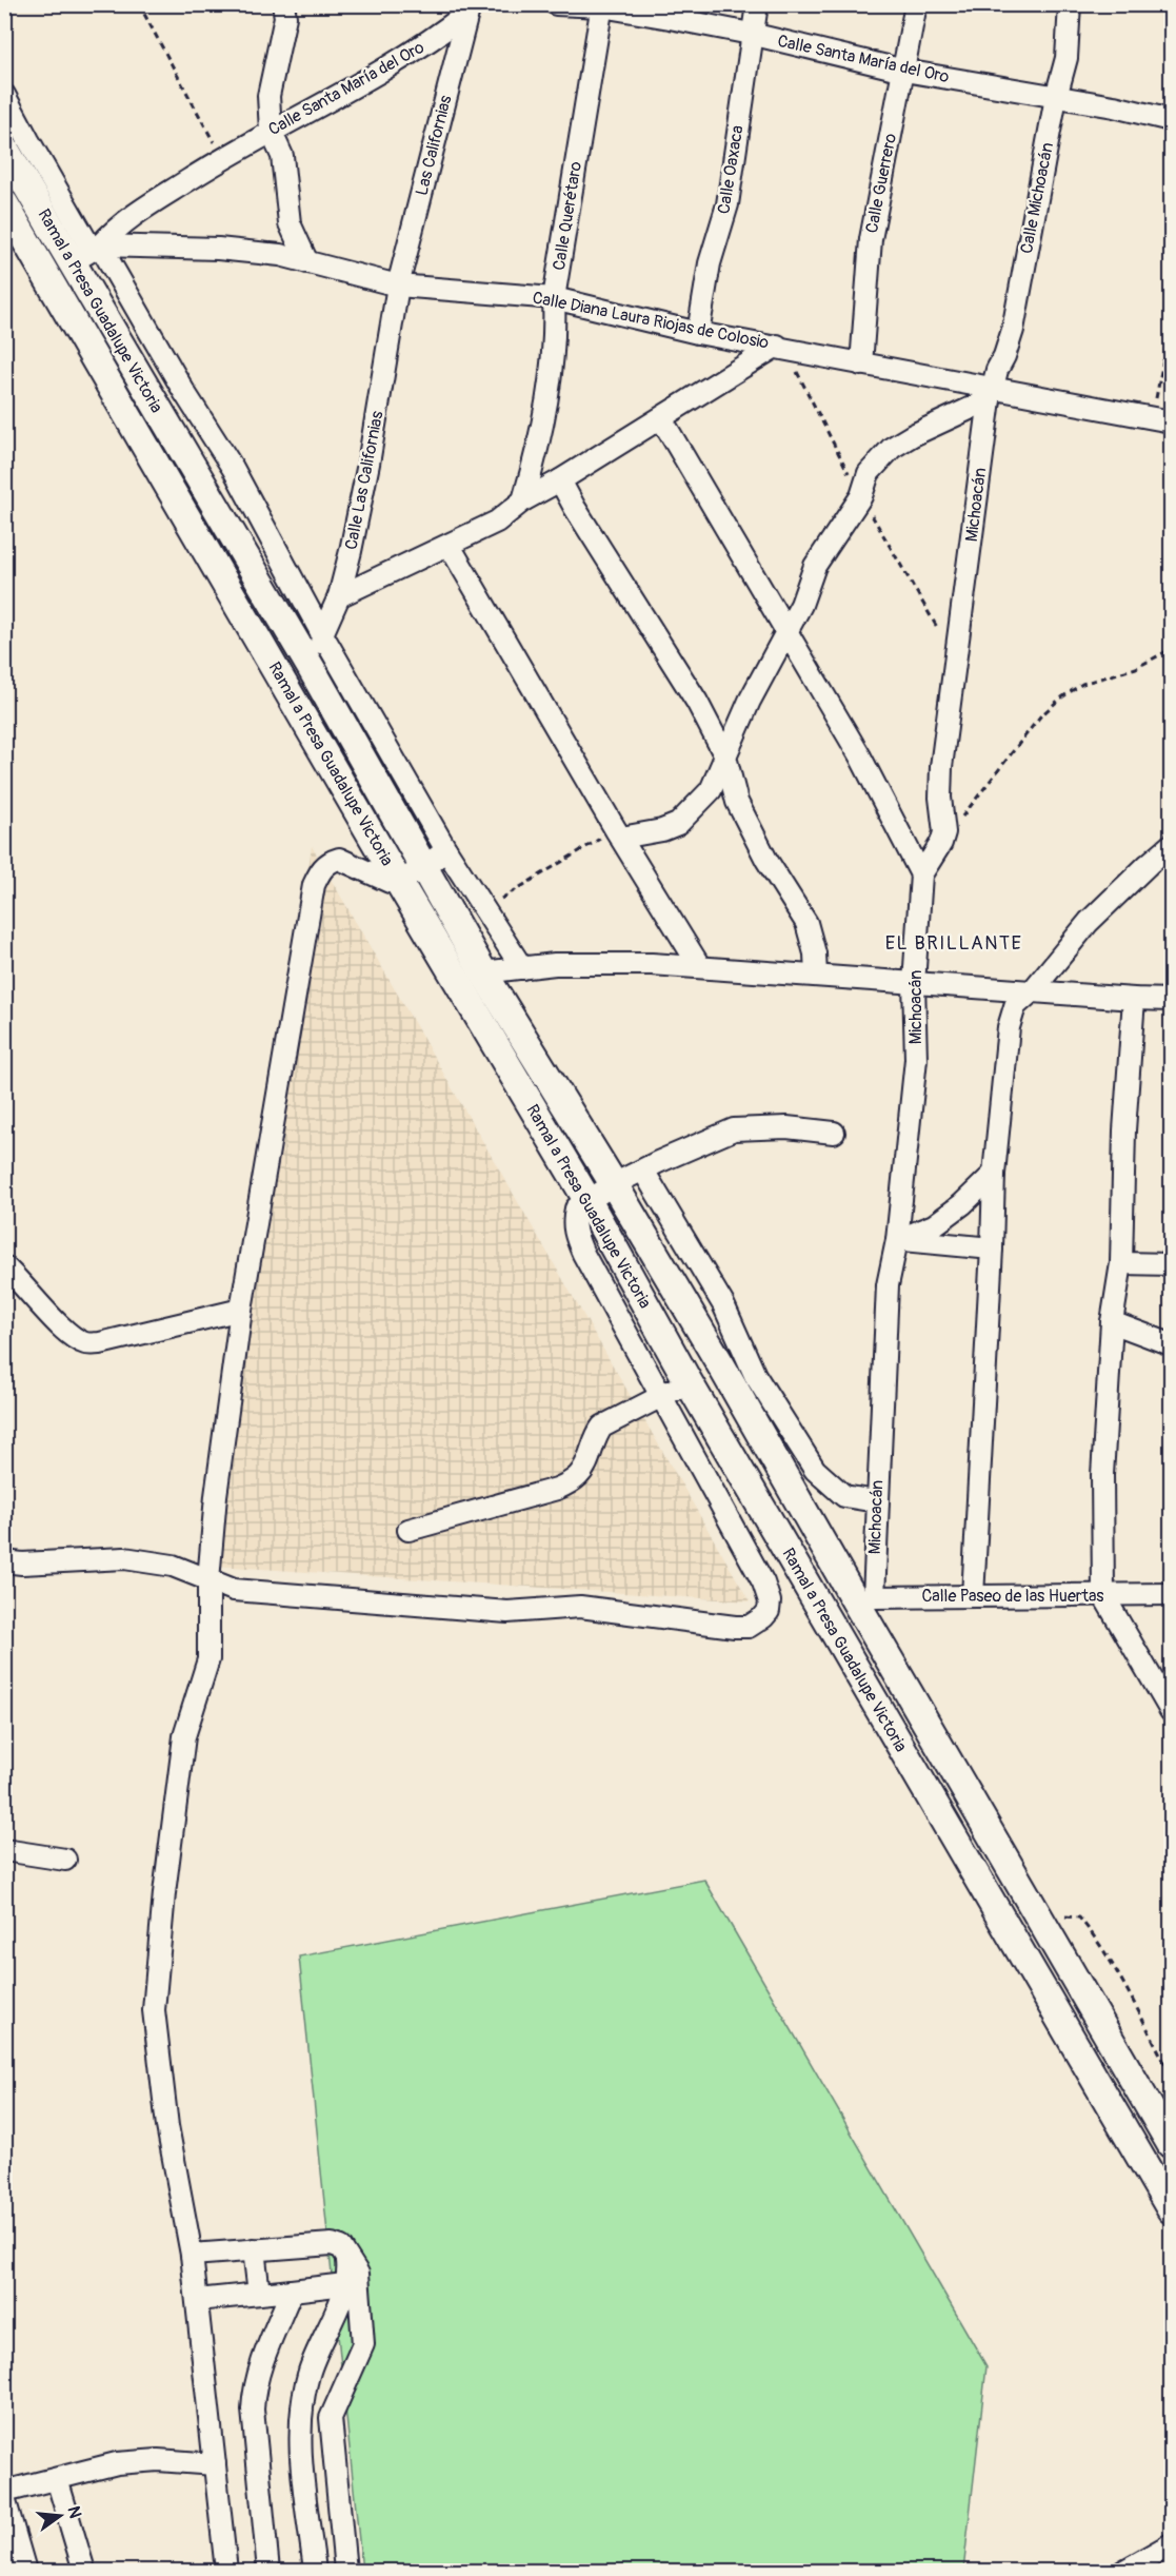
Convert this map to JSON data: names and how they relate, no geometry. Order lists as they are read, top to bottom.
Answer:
{
  "streets": {
    "main road": ["Ramal a Presa Guadalupe Victoria"],
    "street": [
      "Calle Santa María del Oro",
      "Las Californias",
      "Calle Oaxaca",
      "Calle Guerrero",
      "Calle Michoacán",
      "Calle Querétaro",
      "Calle Diana Laura Riojas de Colosio",
      "Calle Las Californias",
      "Michoacán",
      "Calle Paseo de las Huertas"
    ]
  },
  "crossings": [
    ["Calle Santa María del Oro", "Las Californias"],
    ["Calle Santa María del Oro", "Calle Oaxaca"],
    ["Calle Santa María del Oro", "Calle Guerrero"],
    ["Calle Santa María del Oro", "Calle Michoacán"],
    ["Calle Santa María del Oro", "Calle Querétaro"],
    ["Calle Santa María del Oro", "Ramal a Presa Guadalupe Victoria"],
    ["Calle Santa María del Oro", "Calle Diana Laura Riojas de Colosio"],
    ["Las Californias", "Calle Diana Laura Riojas de Colosio"],
    ["Las Californias", "Calle Las Californias"],
    ["Calle Oaxaca", "Calle Diana Laura Riojas de Colosio"],
    ["Calle Guerrero", "Calle Diana Laura Riojas de Colosio"],
    ["Calle Michoacán", "Calle Diana Laura Riojas de Colosio"],
    ["Calle Michoacán", "Michoacán"],
    ["Calle Querétaro", "Calle Diana Laura Riojas de Colosio"],
    ["Ramal a Presa Guadalupe Victoria", "Calle Diana Laura Riojas de Colosio"],
    ["Ramal a Presa Guadalupe Victoria", "Calle Las Californias"],
    ["Ramal a Presa Guadalupe Victoria", "Michoacán"],
    ["Ramal a Presa Guadalupe Victoria", "Calle Paseo de las Huertas"],
    ["Calle Diana Laura Riojas de Colosio", "Calle Las Californias"],
    ["Calle Diana Laura Riojas de Colosio", "Michoacán"],
    ["Michoacán", "Calle Paseo de las Huertas"]
  ],
  "districts": ["EL BRILLANTE"],
  "north": "right"
}
